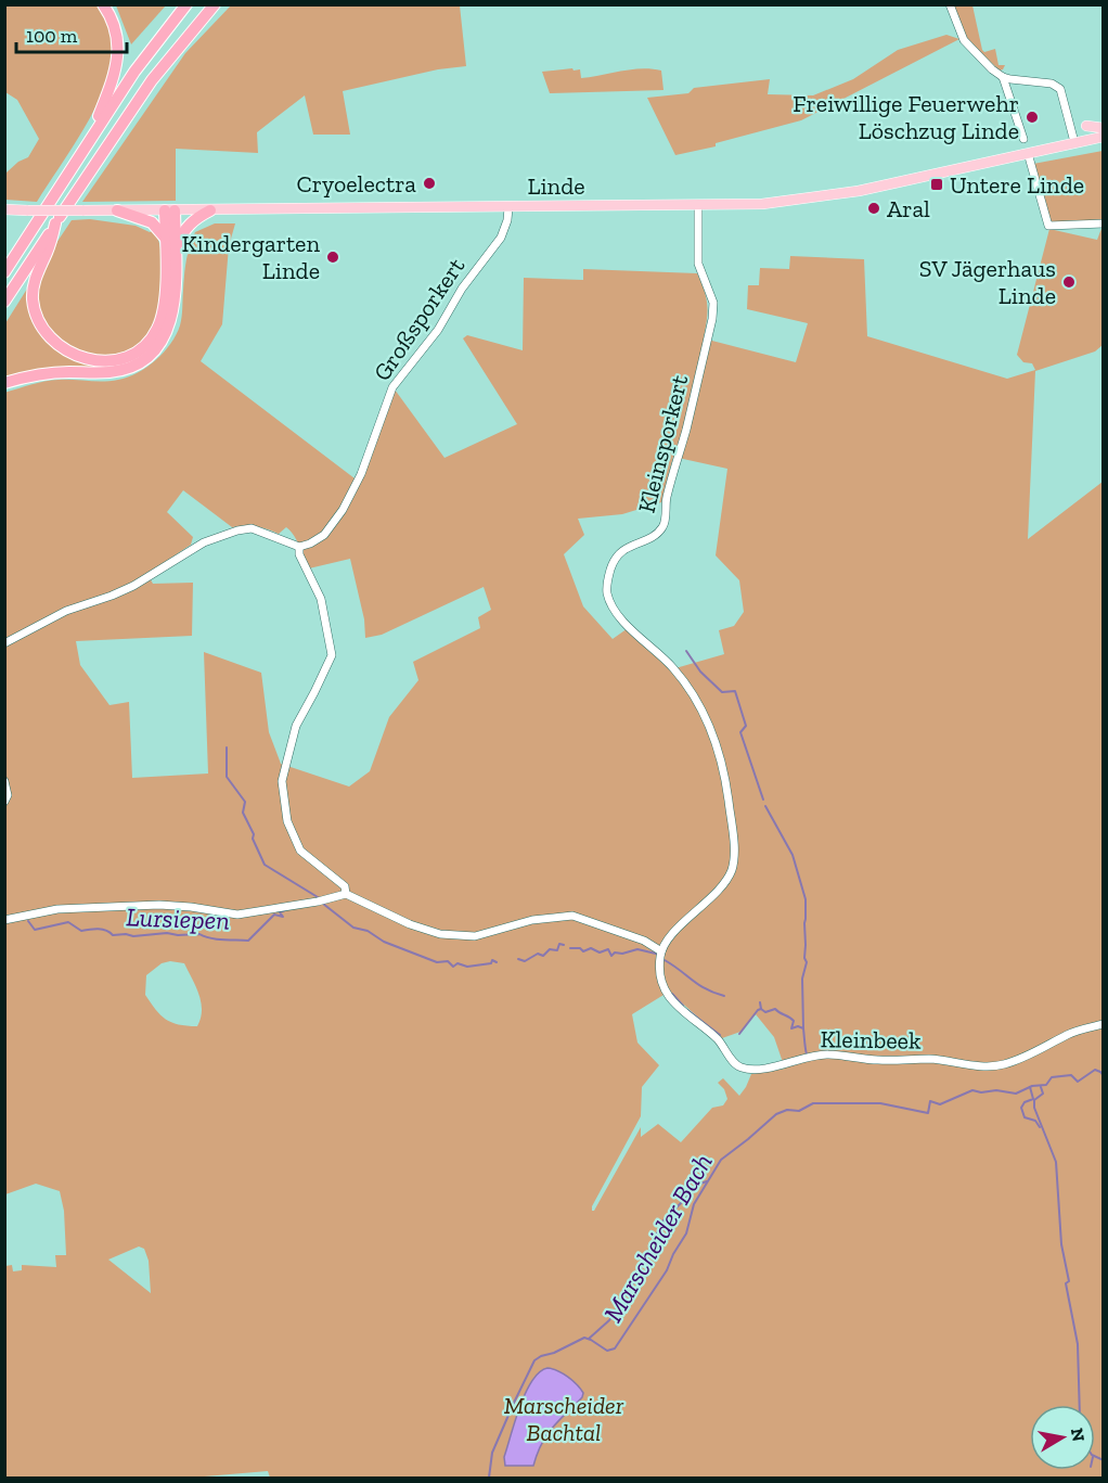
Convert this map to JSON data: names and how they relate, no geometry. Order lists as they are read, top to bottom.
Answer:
{
  "streets": {
    "main road": ["Linde"],
    "street": ["Großsporkert", "Kleinsporkert", "Kleinbeek"]
  },
  "crossings": [
    ["Linde", "Großsporkert"],
    ["Linde", "Kleinsporkert"],
    ["Kleinsporkert", "Kleinbeek"]
  ],
  "water": ["Lursiepen", "Marscheider Bach"],
  "parks": ["Marscheider Bachtal"],
  "places": {
    "other": [
      "Freiwillige Feuerwehr Löschzug Linde",
      "Cryoelectra",
      "Aral",
      "Kindergarten Linde",
      "SV Jägerhaus Linde"
    ],
    "transit": ["Untere Linde"]
  },
  "scale_bar": "100 m",
  "north": "right"
}
